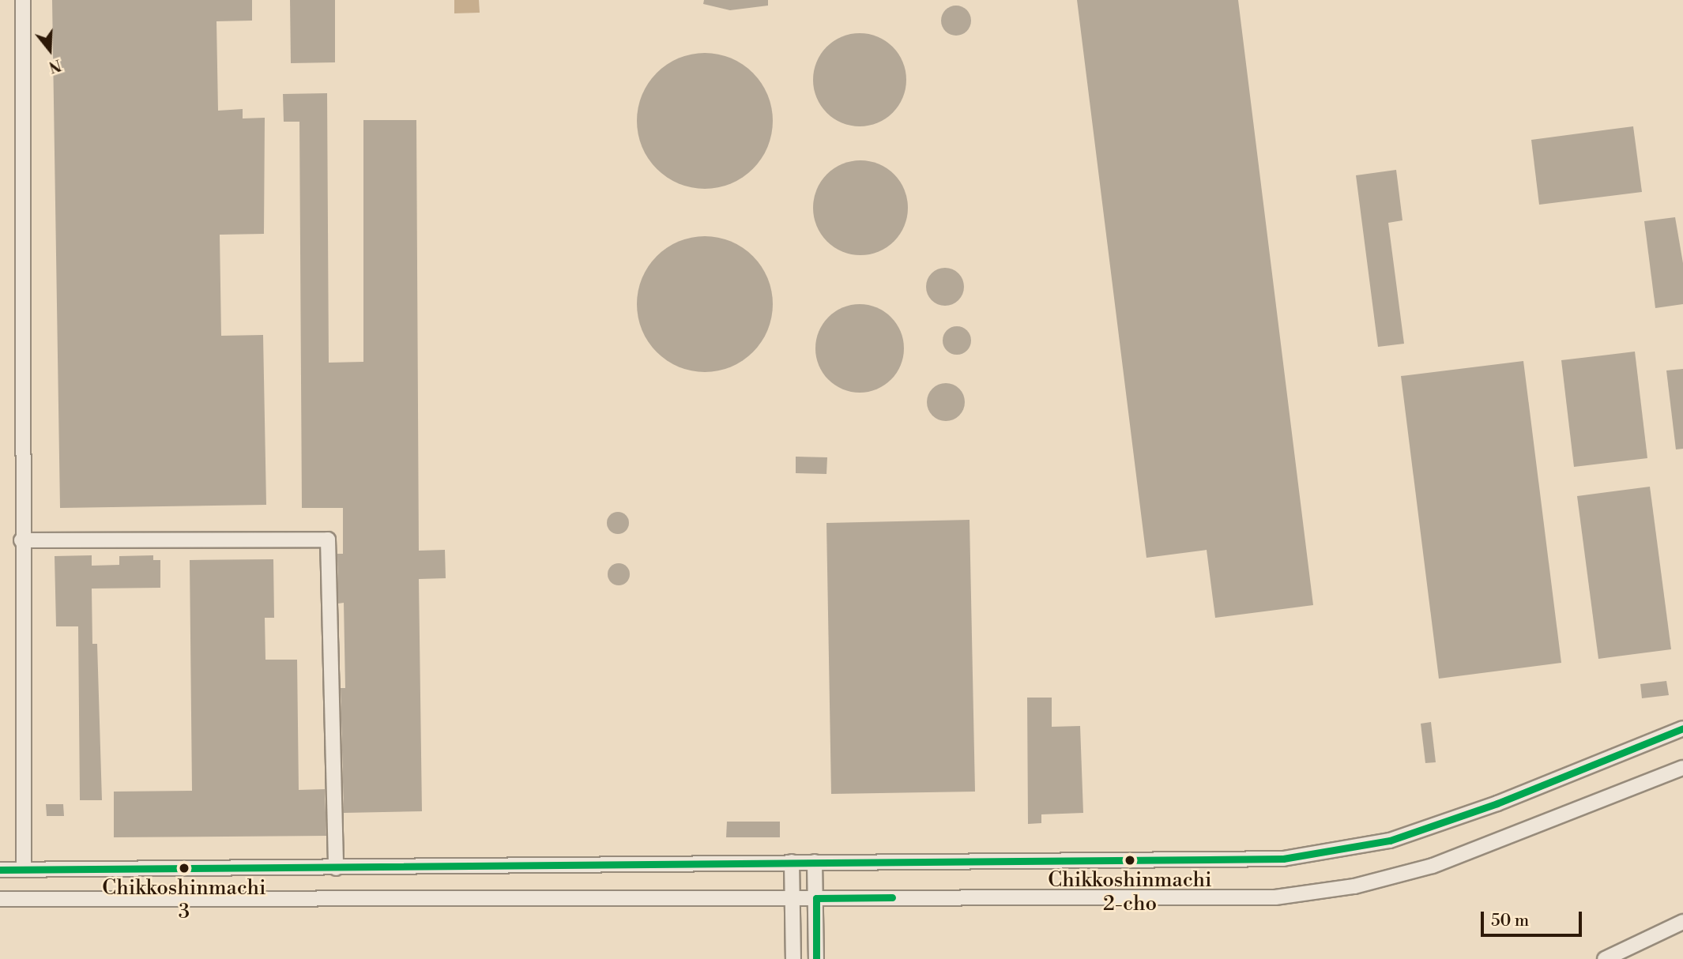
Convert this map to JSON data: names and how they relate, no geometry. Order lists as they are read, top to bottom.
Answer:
{
  "places": ["Chikkoshinmachi 2-cho", "Chikkoshinmachi 3"],
  "scale_bar": "50 m",
  "north": "bottom"
}
